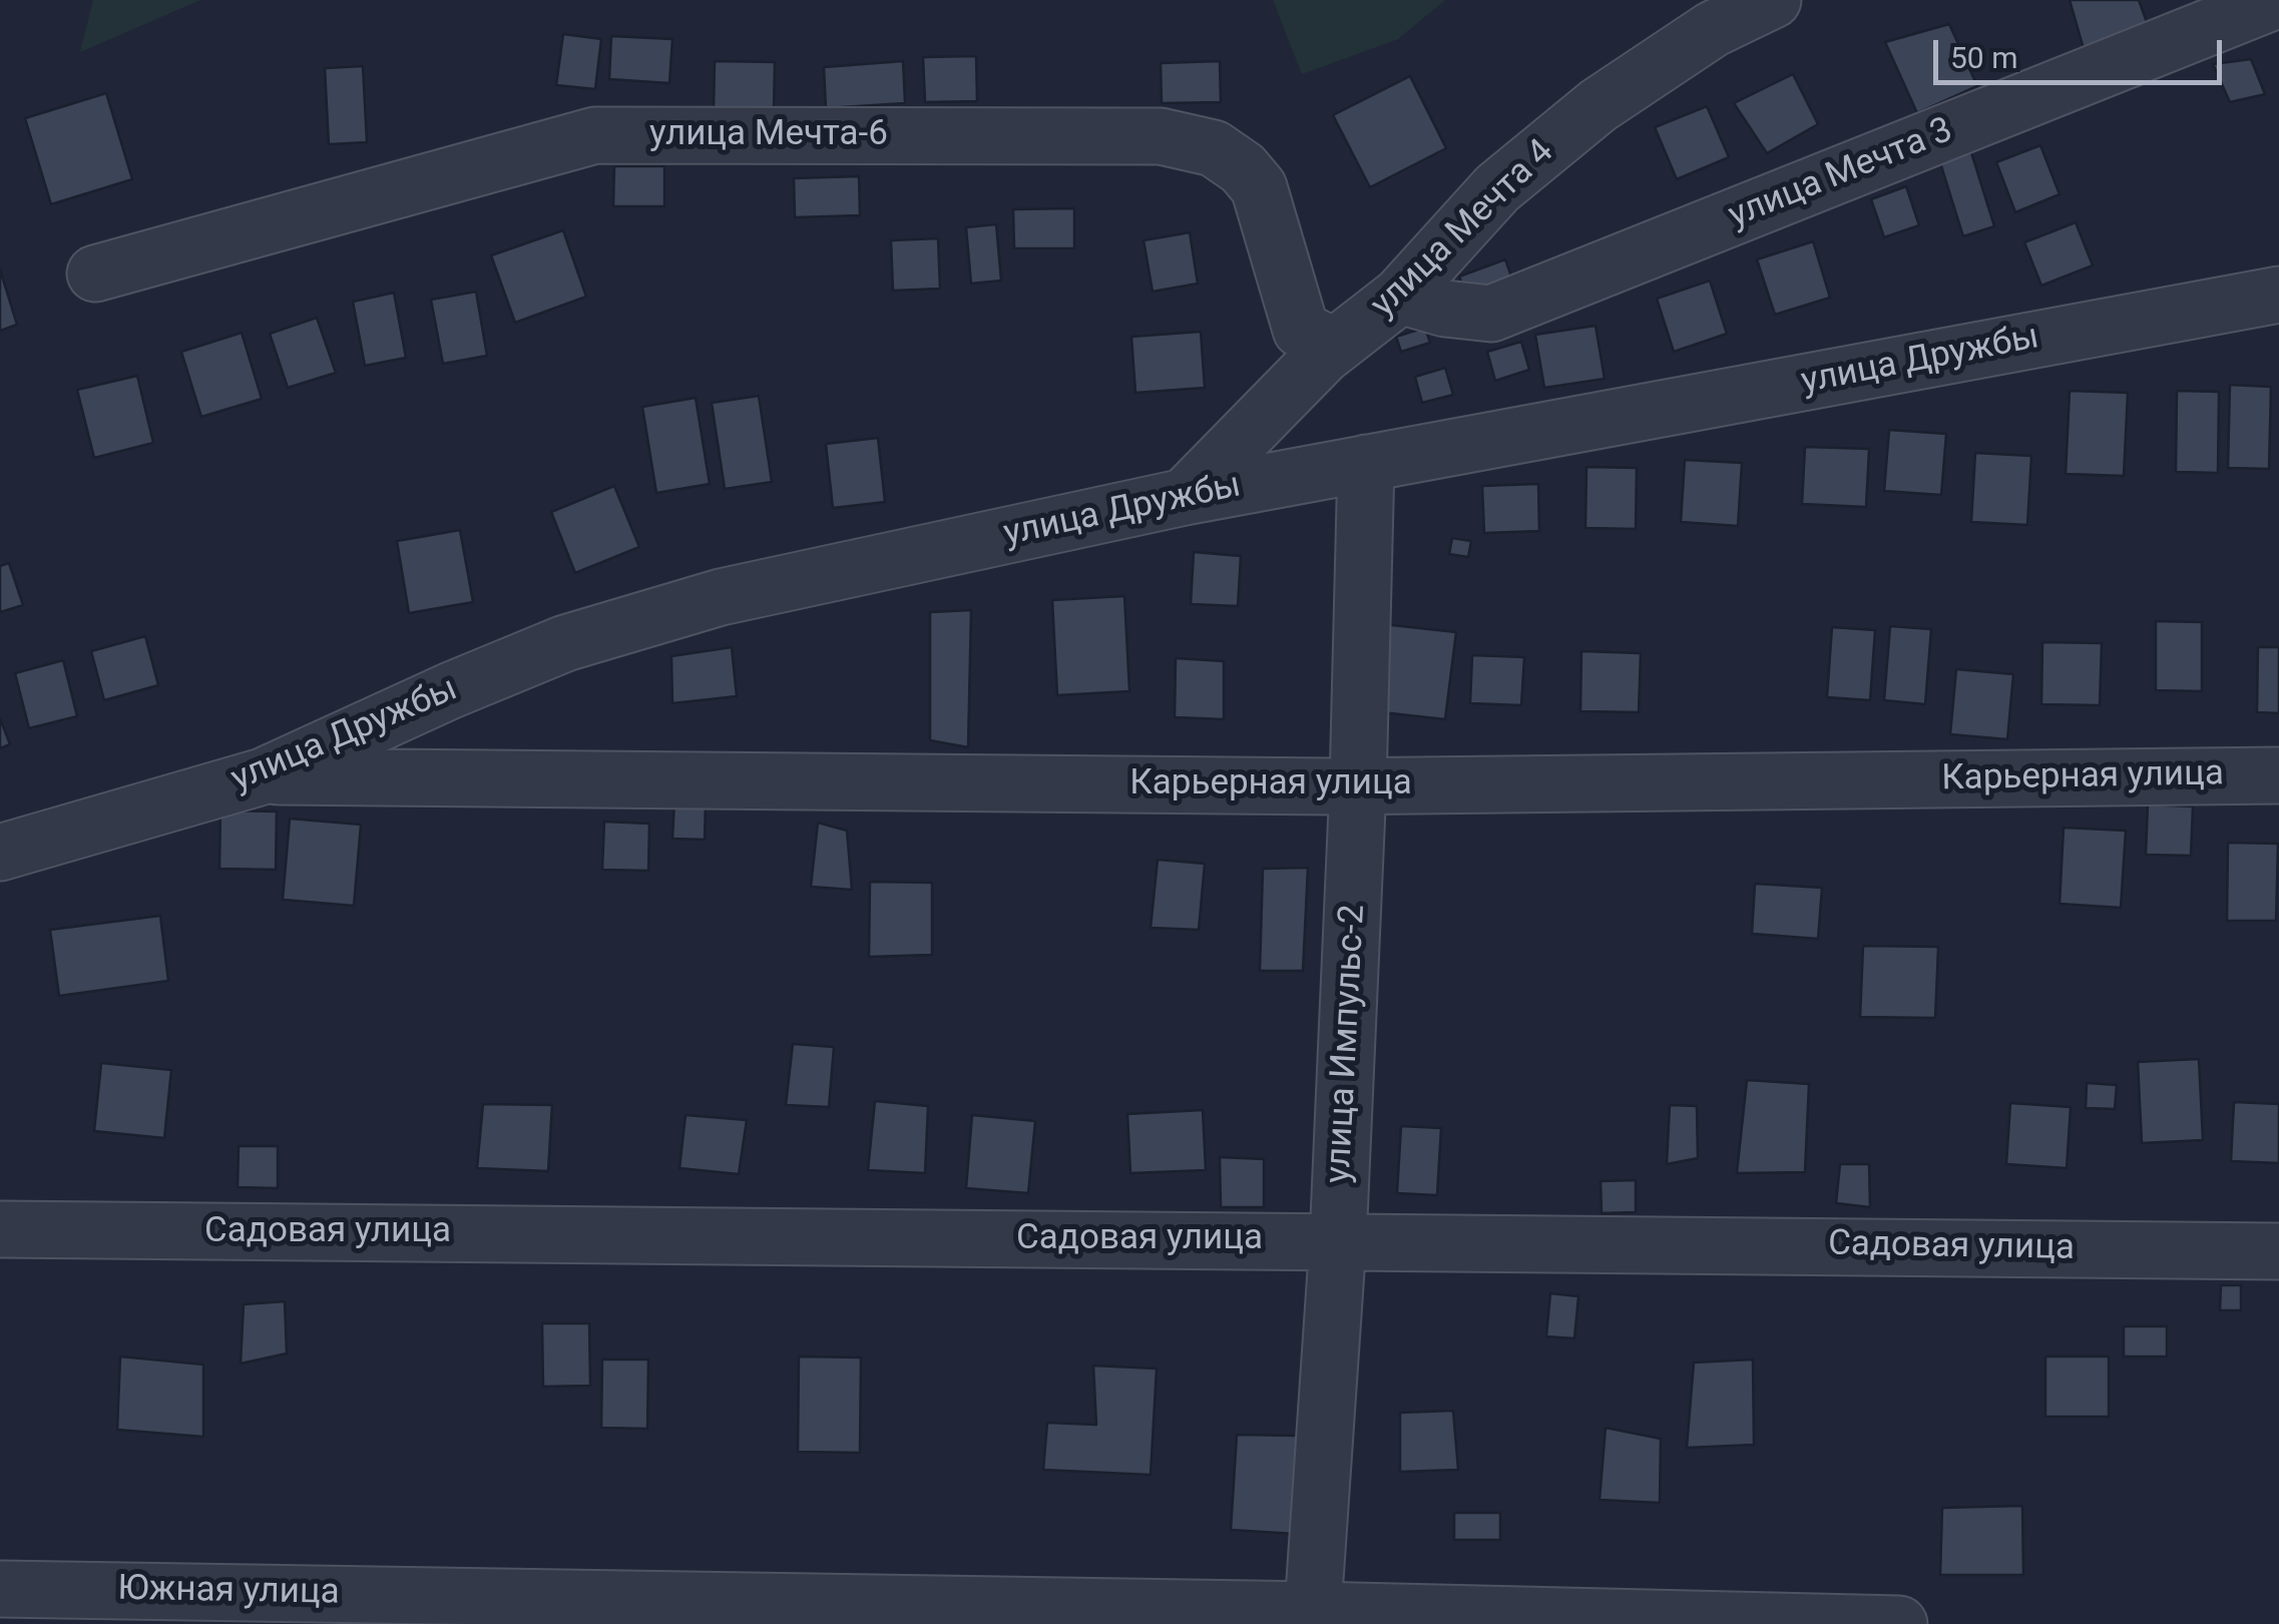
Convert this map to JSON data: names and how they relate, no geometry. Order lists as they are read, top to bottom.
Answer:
{
  "streets": {
    "street": [
      "улица Мечта-6",
      "улица Мечта 3",
      "улица Мечта 4",
      "улица Дружбы",
      "Карьерная улица",
      "улица Импульс-2",
      "Садовая улица",
      "Южная улица"
    ]
  },
  "crossings": [
    ["улица Мечта-6", "улица Мечта 4"],
    ["улица Мечта 3", "улица Мечта 4"],
    ["улица Мечта 4", "улица Дружбы"],
    ["улица Дружбы", "Карьерная улица"],
    ["улица Дружбы", "улица Импульс-2"],
    ["Карьерная улица", "улица Импульс-2"],
    ["улица Импульс-2", "Садовая улица"],
    ["улица Импульс-2", "Южная улица"]
  ],
  "scale_bar": "50 m"
}
